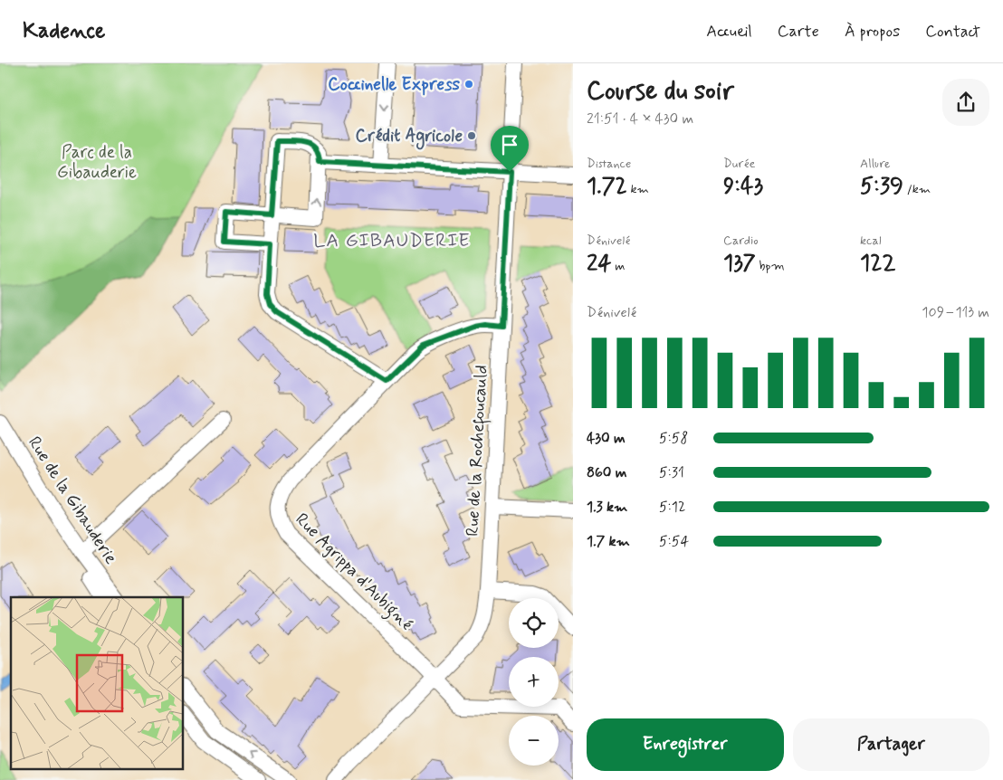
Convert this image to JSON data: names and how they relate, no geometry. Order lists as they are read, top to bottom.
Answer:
{
  "streets": {
    "street": ["Rue de la Rochefoucauld", "Rue de la Gibauderie", "Rue Agrippa d'Aubigné"]
  },
  "crossings": [
    ["Rue de la Rochefoucauld", "Rue Agrippa d'Aubigné"]
  ],
  "districts": ["LA GIBAUDERIE"],
  "parks": ["Parc de la Gibauderie"],
  "places": ["Coccinelle Express", "Crédit Agricole"],
  "page": {
    "header": "Kadence",
    "nav": [
      "Accueil",
      "Carte",
      "À propos",
      "Contact"
    ],
    "heading": ["Course du soir", "21:51 · 4 × 430 m"],
    "stats": [
      ["Distance", "1.72 km"],
      ["Durée", "9:43"],
      ["Allure", "5:39 /km"],
      ["Dénivelé", "24 m"],
      ["Cardio", "137 bpm"],
      ["kcal", "122"]
    ],
    "chart": ["Dénivelé", "109–113 m"],
    "list": [
      {
        "name": "430 m",
        "note": "5:58"
      },
      {
        "name": "860 m",
        "note": "5:31"
      },
      {
        "name": "1.3 km",
        "note": "5:12"
      },
      {
        "name": "1.7 km",
        "note": "5:54"
      }
    ],
    "map_buttons": ["+", "−"],
    "buttons": ["Enregistrer", "Partager"]
  }
}
